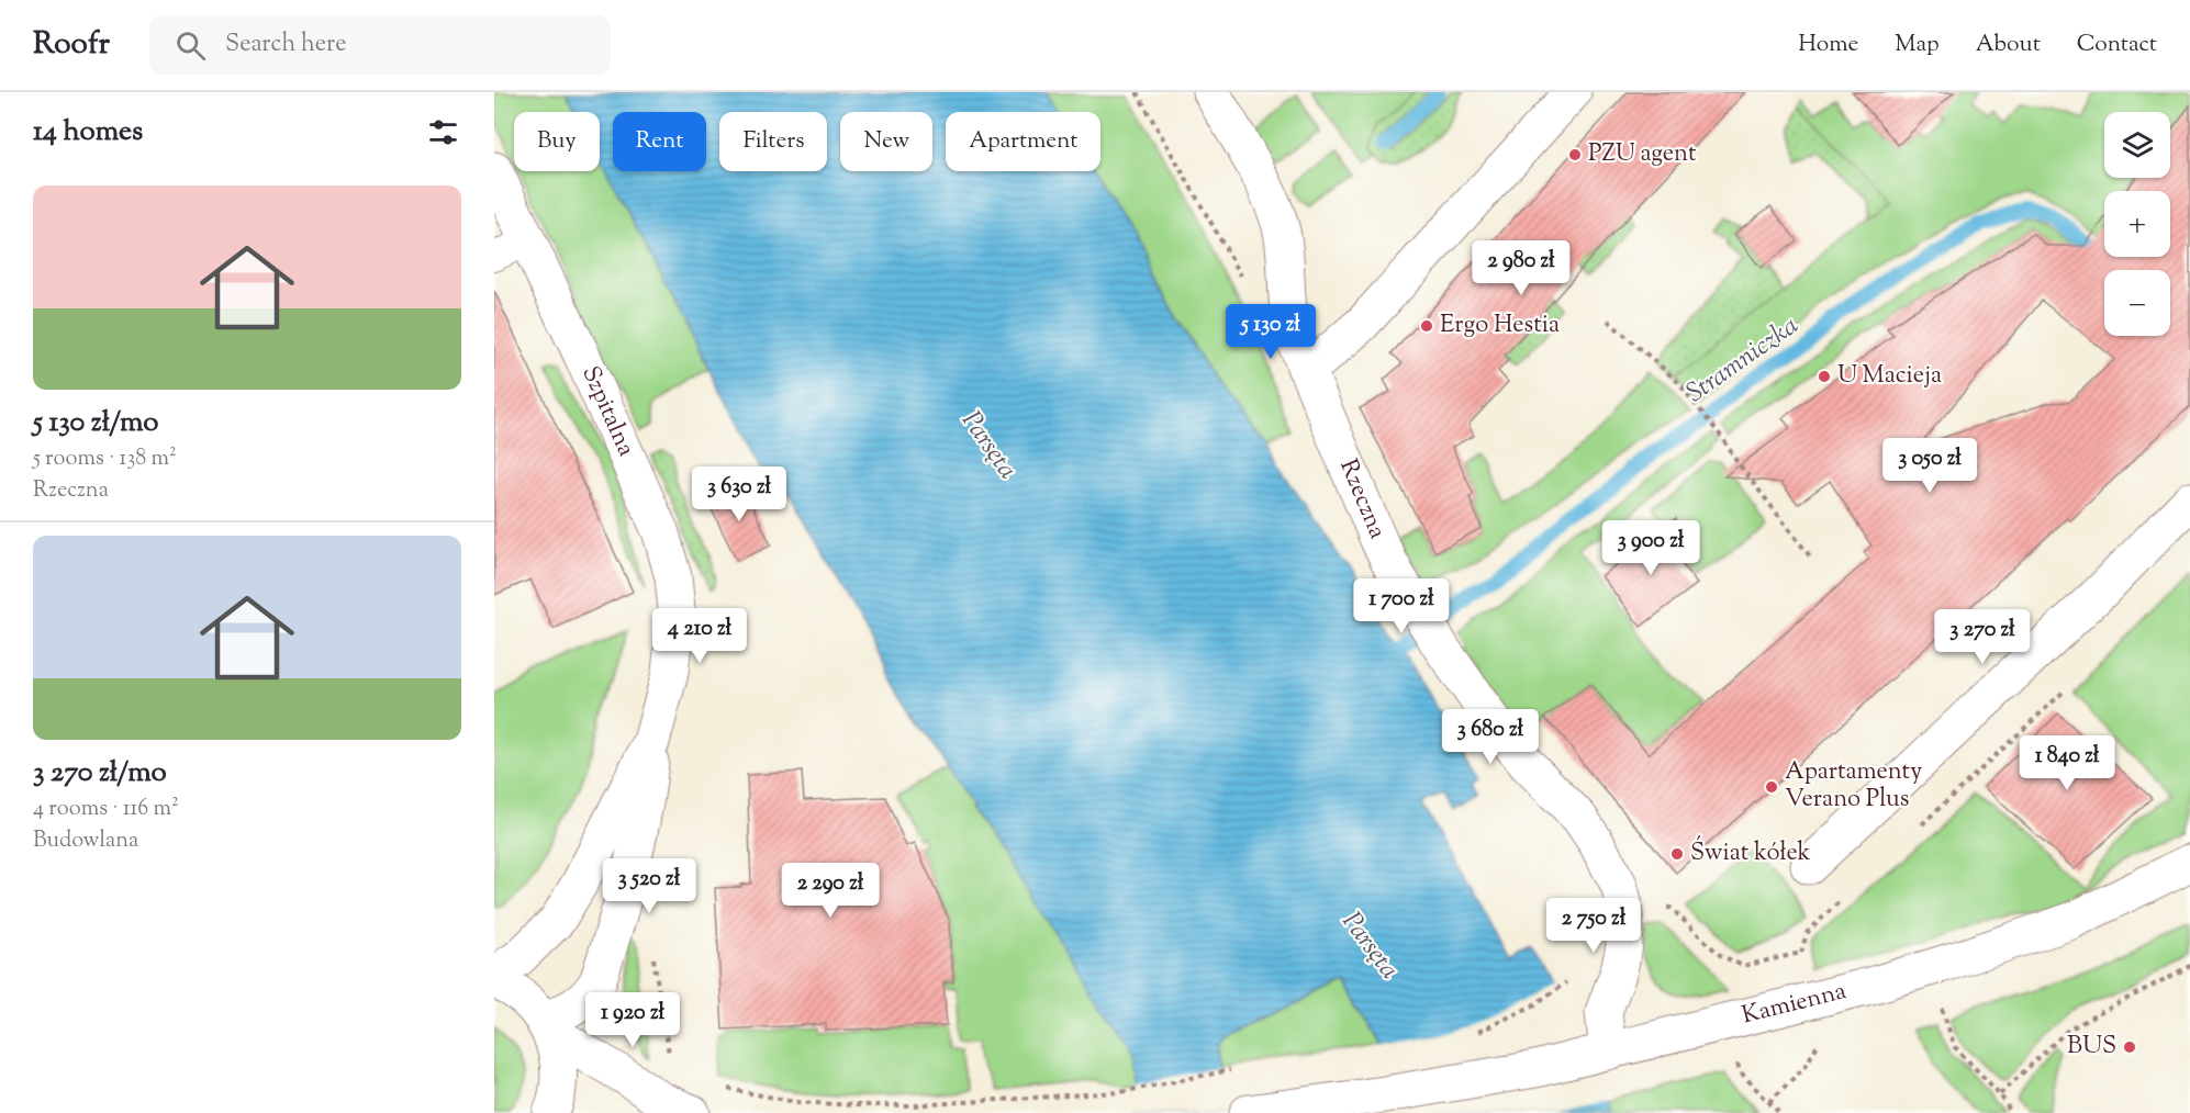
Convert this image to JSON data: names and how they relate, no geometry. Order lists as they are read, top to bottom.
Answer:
{
  "streets": {
    "street": ["Szpitalna", "Rzeczna", "Kamienna"]
  },
  "crossings": [
    ["Rzeczna", "Kamienna"]
  ],
  "water": ["Stramniczka", "Parsęta"],
  "places": [
    "PZU agent",
    "Ergo Hestia",
    "U Macieja",
    "Apartamenty Verano Plus",
    "Świat kółek",
    "BUS"
  ],
  "page": {
    "header": "Roofr",
    "search": "Search here",
    "nav": [
      "Home",
      "Map",
      "About",
      "Contact"
    ],
    "heading": "14 homes",
    "map_buttons": ["+", "−"],
    "chip": [
      "Buy",
      "Rent",
      "Filters",
      "New",
      "Apartment"
    ],
    "list": [
      {
        "name": "5 130 zł/mo",
        "note": "5 rooms · 138 m² · Rzeczna"
      },
      {
        "name": "3 270 zł/mo",
        "note": "4 rooms · 116 m² · Budowlana"
      }
    ],
    "price": [
      "2 980 zł",
      "5 130 zł",
      "3 050 zł",
      "3 630 zł",
      "3 900 zł",
      "1 700 zł",
      "4 210 zł",
      "3 270 zł",
      "3 680 zł",
      "1 840 zł",
      "3 520 zł",
      "2 290 zł",
      "2 750 zł",
      "1 920 zł"
    ]
  }
}
